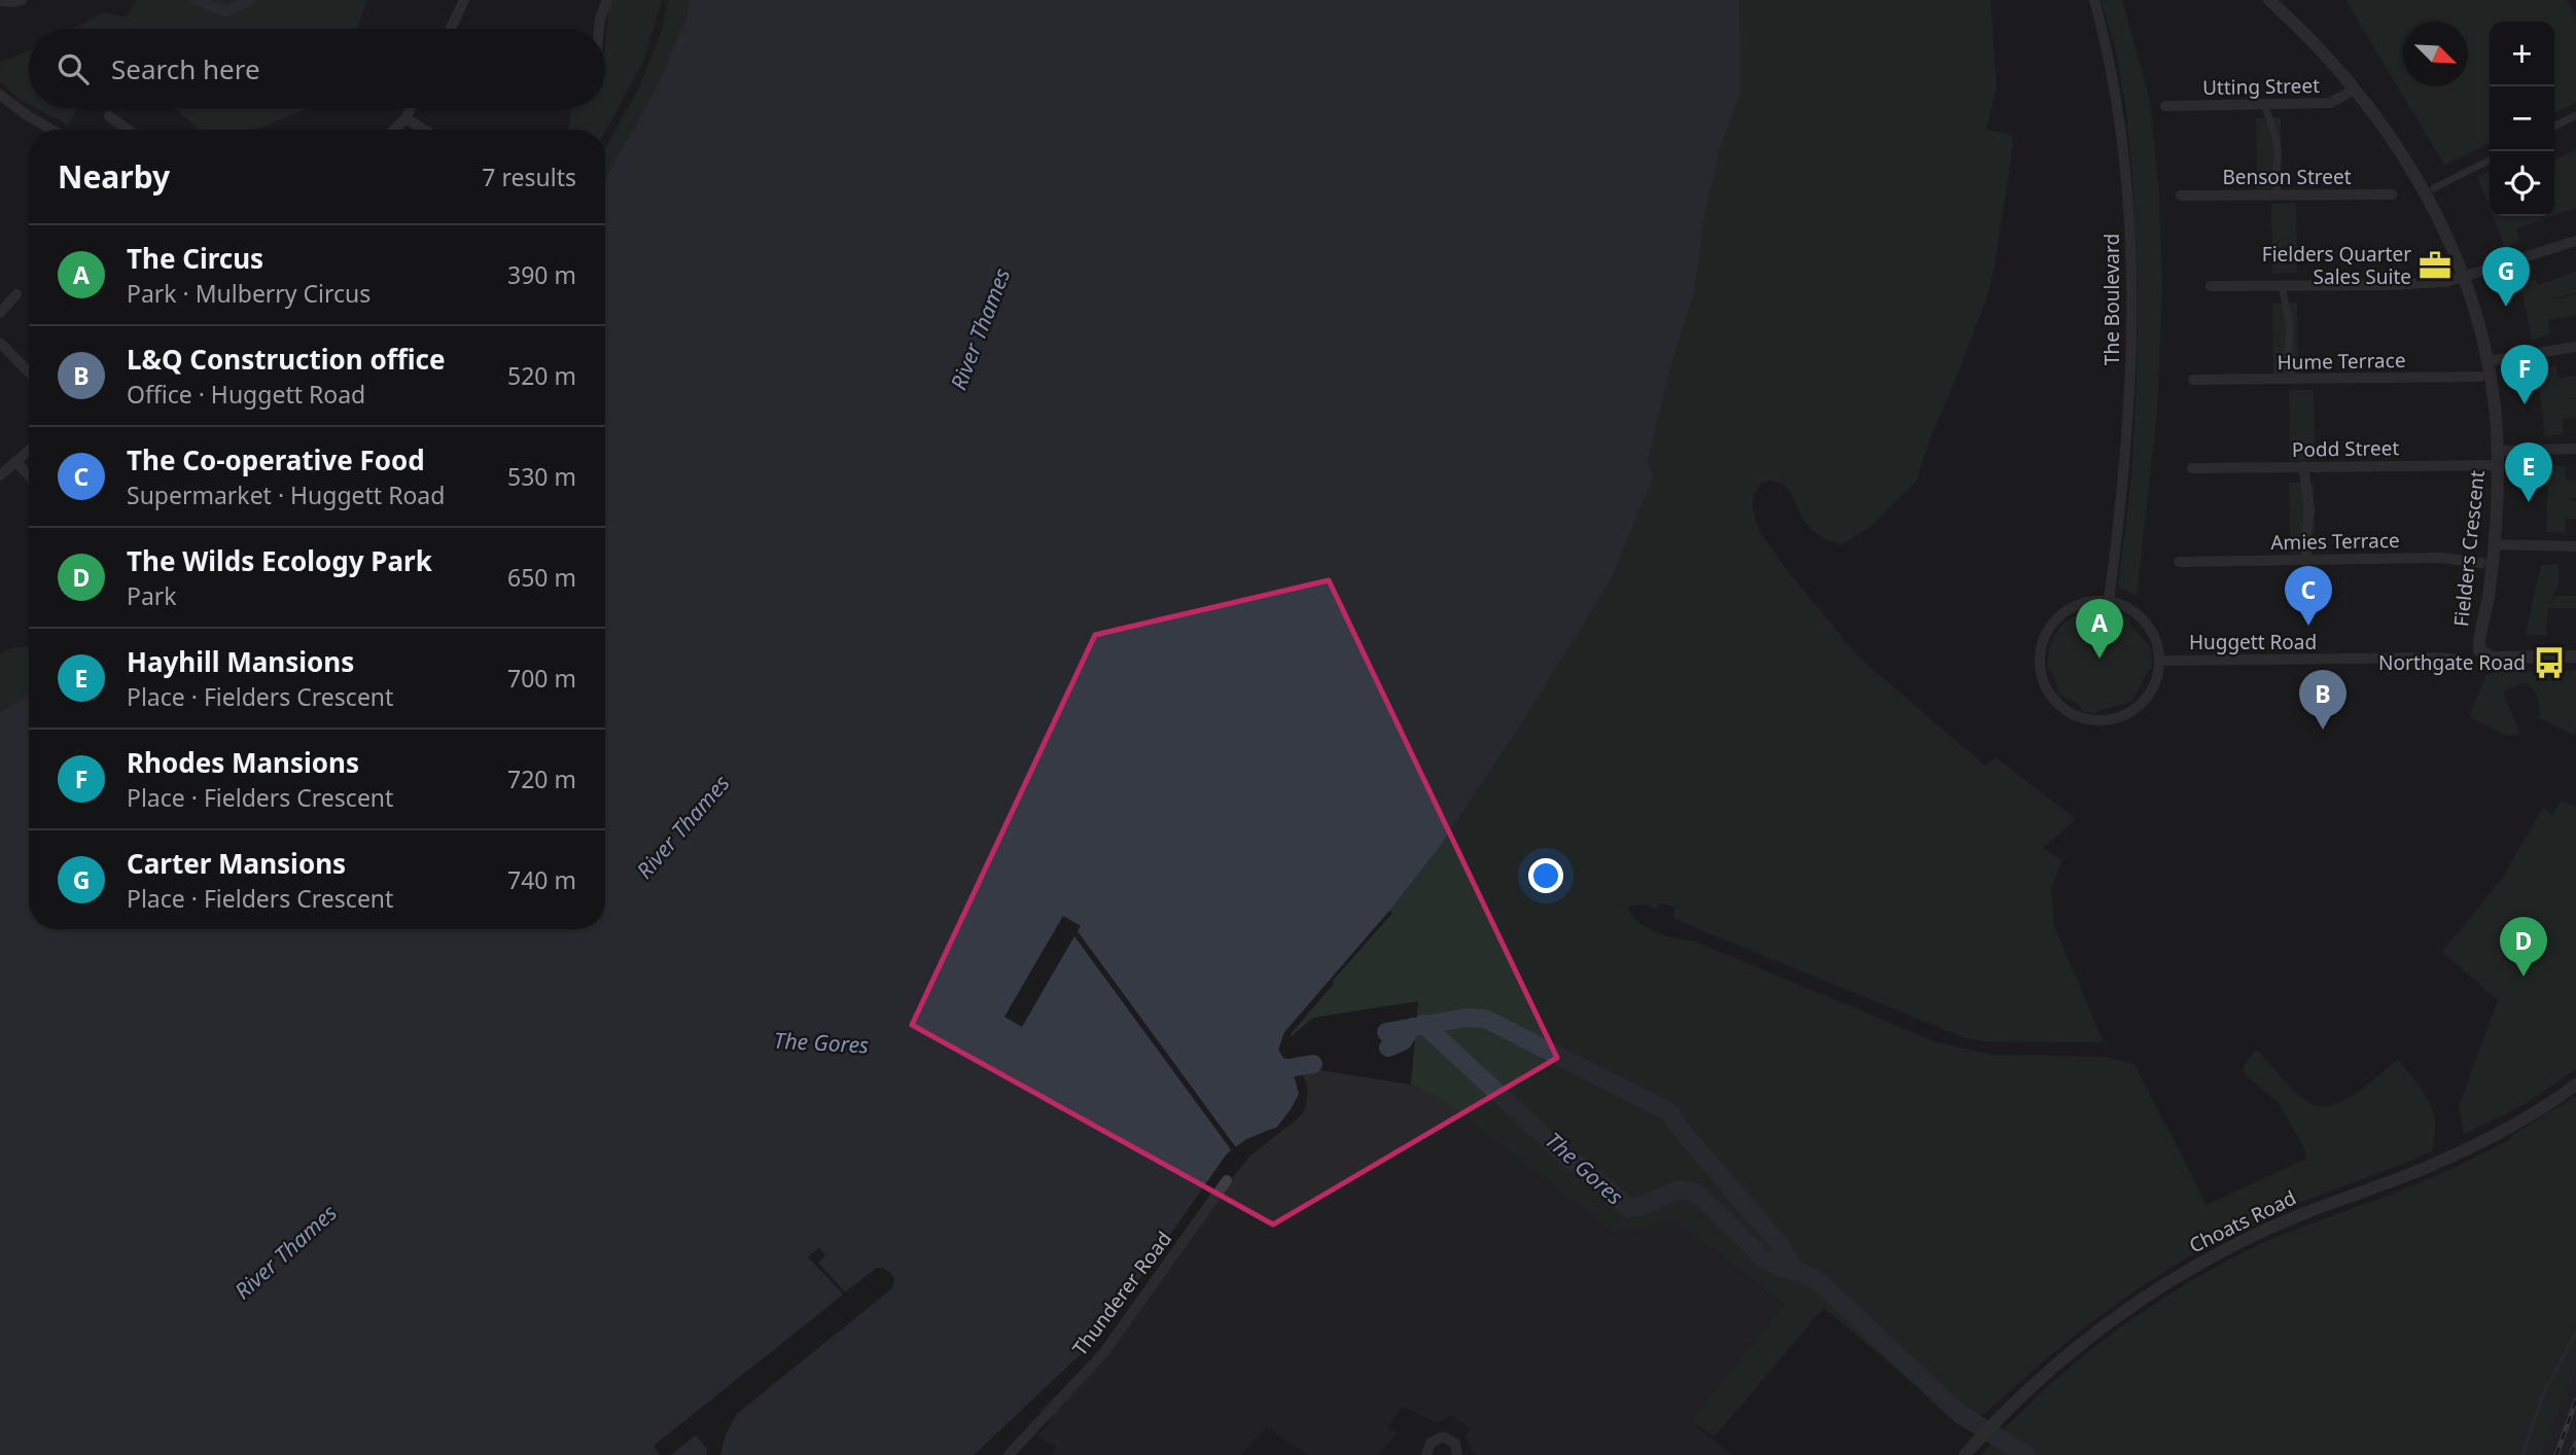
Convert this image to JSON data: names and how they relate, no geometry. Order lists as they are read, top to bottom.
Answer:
{
  "streets": {
    "street": [
      "Utting Street",
      "Benson Street",
      "The Boulevard",
      "Hume Terrace",
      "Podd Street",
      "Amies Terrace",
      "Fielders Crescent",
      "Huggett Road",
      "Choats Road",
      "Thunderer Road"
    ]
  },
  "crossings": [
    ["Utting Street", "Fielders Crescent"],
    ["The Boulevard", "Huggett Road"],
    ["Hume Terrace", "Fielders Crescent"],
    ["Podd Street", "Fielders Crescent"],
    ["Amies Terrace", "Fielders Crescent"]
  ],
  "water": ["River Thames", "The Gores"],
  "places": {
    "office": ["Fielders Quarter Sales Suite"],
    "bus stop": ["Northgate Road"]
  },
  "north": "bottom right",
  "page": {
    "map_buttons": ["+", "−"],
    "search": "Search here",
    "heading": ["Nearby", "7 results"],
    "list": [
      {
        "mark": "A",
        "name": "The Circus",
        "note": "Park · Mulberry Circus",
        "value": "390 m"
      },
      {
        "mark": "B",
        "name": "L&Q Construction office",
        "note": "Office · Huggett Road",
        "value": "520 m"
      },
      {
        "mark": "C",
        "name": "The Co-operative Food",
        "note": "Supermarket · Huggett Road",
        "value": "530 m"
      },
      {
        "mark": "D",
        "name": "The Wilds Ecology Park",
        "note": "Park",
        "value": "650 m"
      },
      {
        "mark": "E",
        "name": "Hayhill Mansions",
        "note": "Place · Fielders Crescent",
        "value": "700 m"
      },
      {
        "mark": "F",
        "name": "Rhodes Mansions",
        "note": "Place · Fielders Crescent",
        "value": "720 m"
      },
      {
        "mark": "G",
        "name": "Carter Mansions",
        "note": "Place · Fielders Crescent",
        "value": "740 m"
      }
    ],
    "pins": [
      "G",
      "F",
      "E",
      "C",
      "A",
      "B",
      "D"
    ]
  }
}
